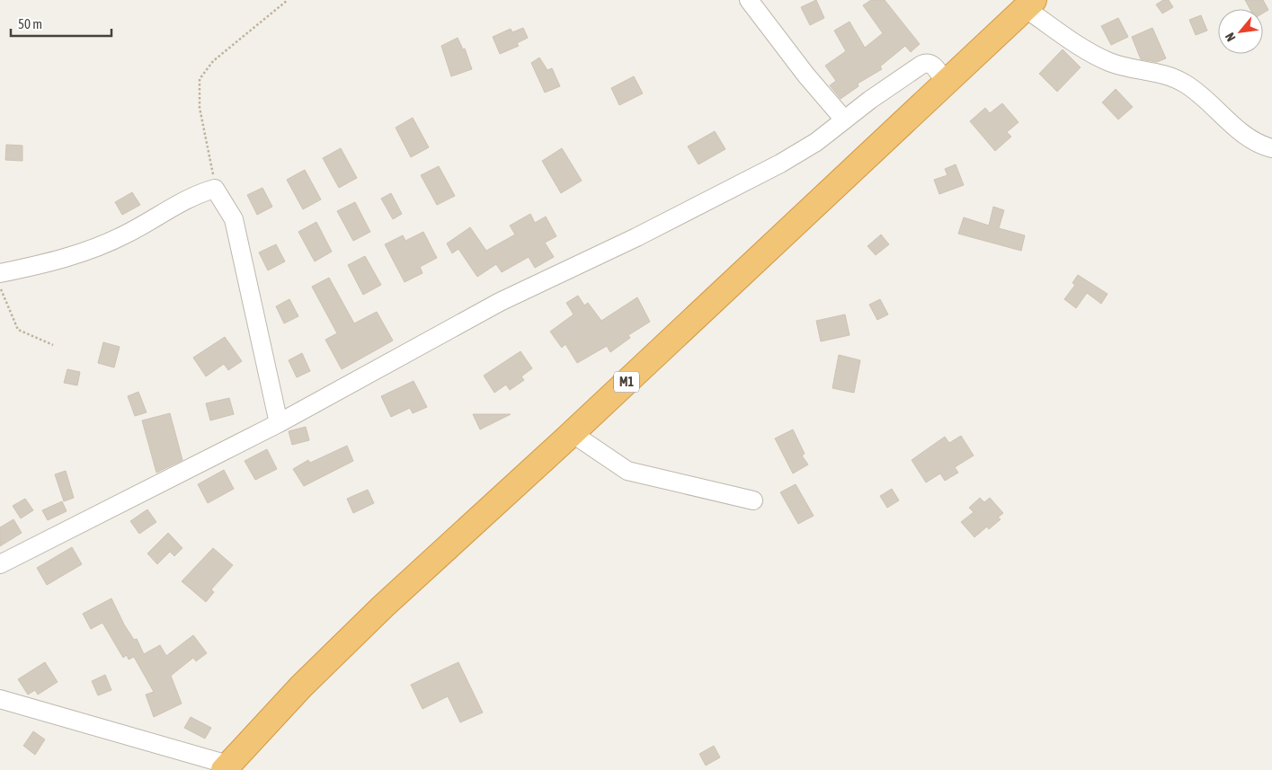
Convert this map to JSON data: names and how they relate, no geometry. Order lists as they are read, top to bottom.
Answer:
{
  "streets": {
    "highway": ["M1"]
  },
  "scale_bar": "50 m",
  "north": "bottom left"
}
